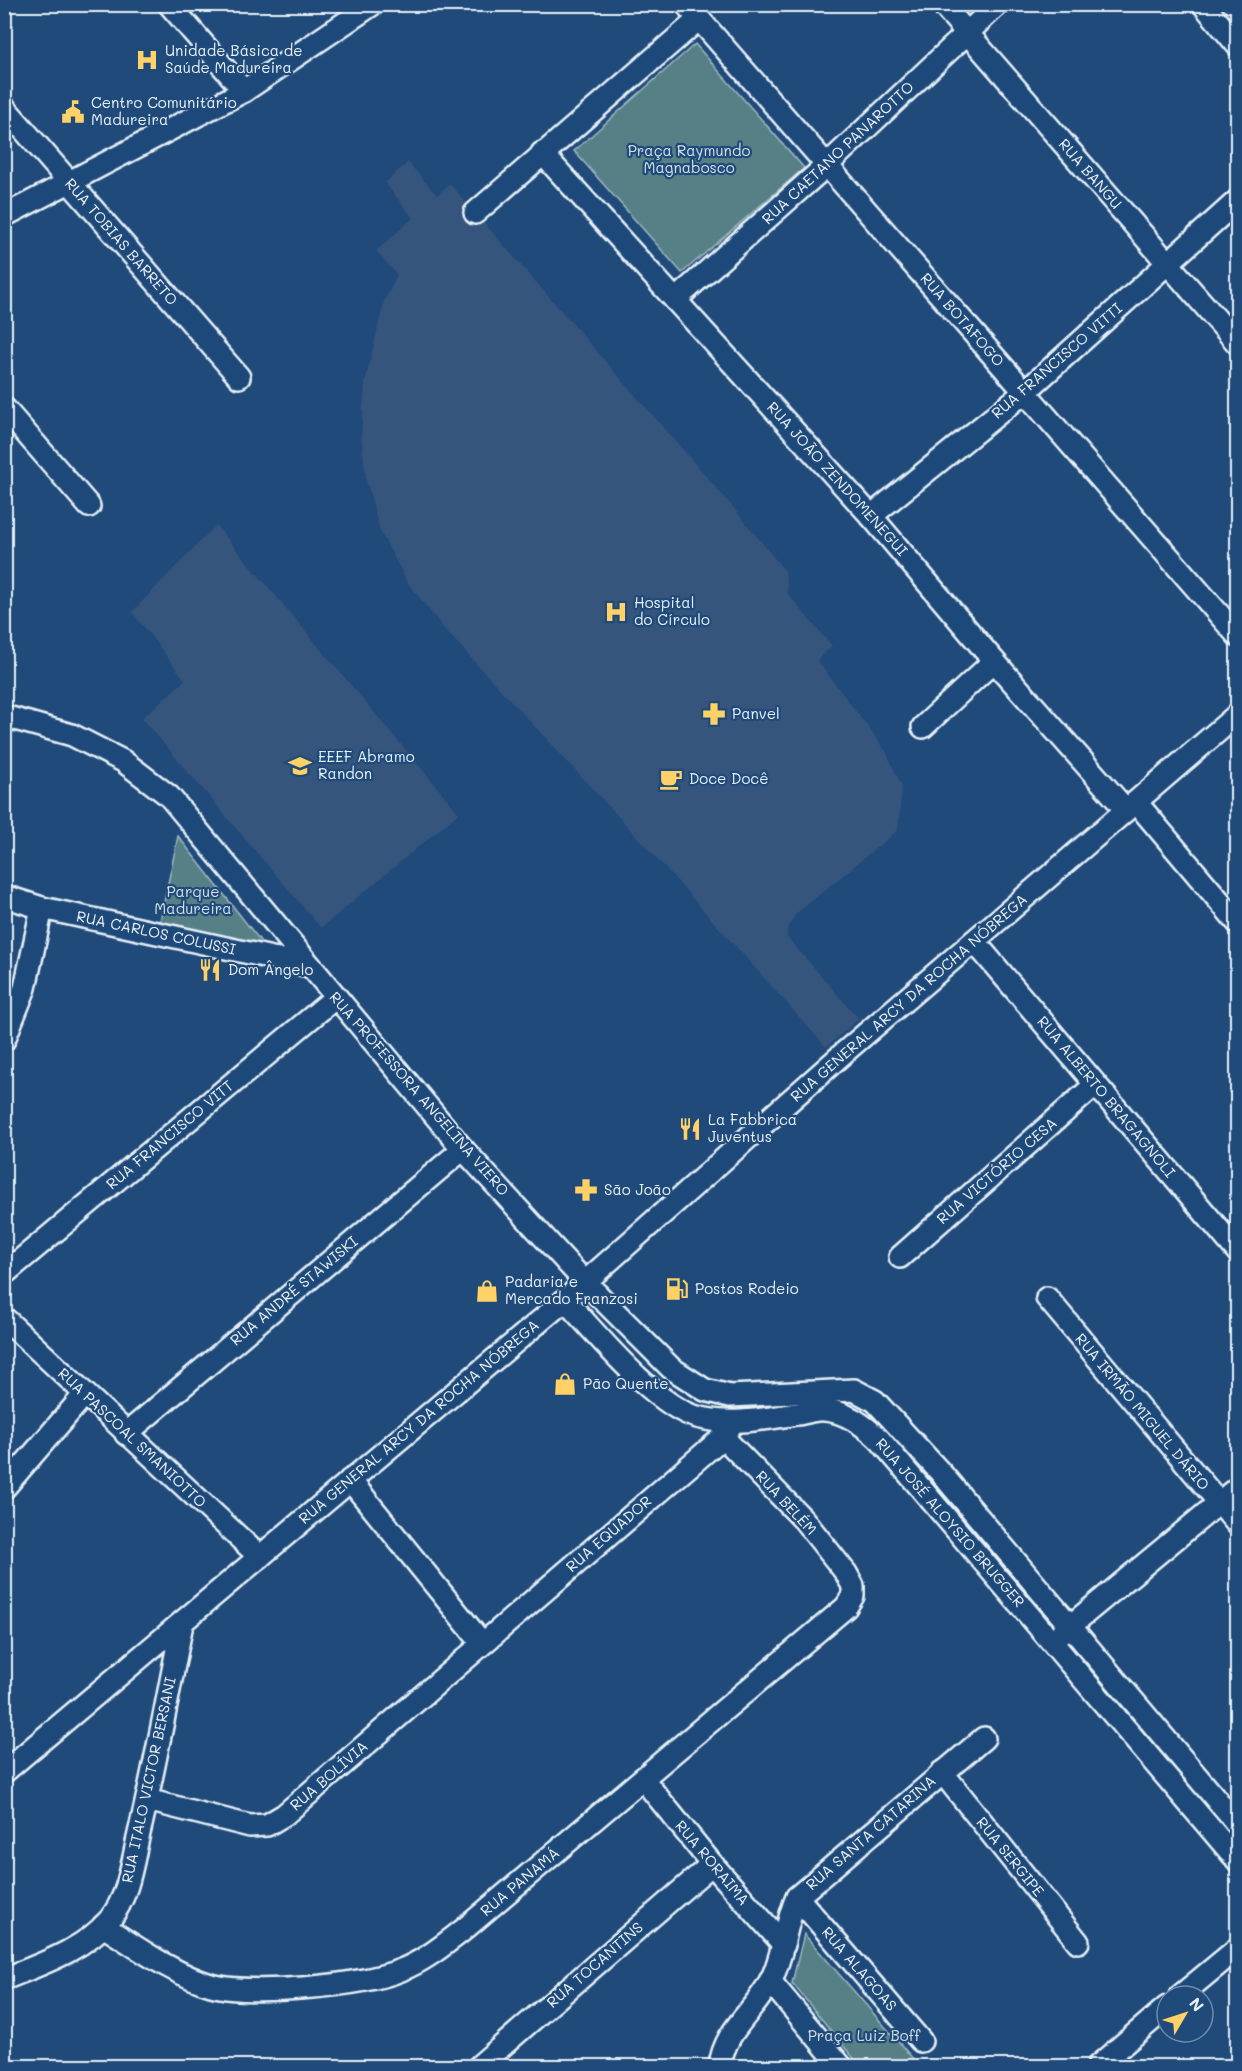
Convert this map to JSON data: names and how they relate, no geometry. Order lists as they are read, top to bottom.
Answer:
{
  "streets": {
    "street": [
      "RUA CAETANO PANAROTTO",
      "RUA BANGU",
      "RUA TOBIAS BARRETO",
      "RUA BOTAFOGO",
      "RUA FRANCISCO VITTI",
      "RUA JOÃO ZENDOMENEGUI",
      "RUA CARLOS COLUSSI",
      "RUA GENERAL ARCY DA ROCHA NÓBREGA",
      "RUA PROFESSORA ANGELINA VIERO",
      "RUA ALBERTO BRAGAGNOLI",
      "RUA FRANCISCO VITT",
      "RUA VICTÓRIO CESA",
      "RUA ANDRÉ STAWISKI",
      "RUA IRMÃO MIGUEL DÁRIO",
      "RUA PASCOAL SMANIOTTO",
      "RUA BELÉM",
      "RUA JOSÉ ALOYSIO BRUGGER",
      "RUA EQUADOR",
      "RUA BOLÍVIA",
      "RUA ITALO VICTOR BERSANI",
      "RUA SANTA CATARINA",
      "RUA SERGIPE",
      "RUA RORAIMA",
      "RUA PANAMÁ",
      "RUA TOCANTINS",
      "RUA ALAGOAS"
    ]
  },
  "crossings": [
    ["RUA CAETANO PANAROTTO", "RUA BANGU"],
    ["RUA CAETANO PANAROTTO", "RUA BOTAFOGO"],
    ["RUA CAETANO PANAROTTO", "RUA JOÃO ZENDOMENEGUI"],
    ["RUA BANGU", "RUA FRANCISCO VITTI"],
    ["RUA BOTAFOGO", "RUA FRANCISCO VITTI"],
    ["RUA FRANCISCO VITTI", "RUA JOÃO ZENDOMENEGUI"],
    ["RUA JOÃO ZENDOMENEGUI", "RUA GENERAL ARCY DA ROCHA NÓBREGA"],
    ["RUA CARLOS COLUSSI", "RUA PROFESSORA ANGELINA VIERO"],
    ["RUA GENERAL ARCY DA ROCHA NÓBREGA", "RUA PROFESSORA ANGELINA VIERO"],
    ["RUA GENERAL ARCY DA ROCHA NÓBREGA", "RUA ALBERTO BRAGAGNOLI"],
    ["RUA GENERAL ARCY DA ROCHA NÓBREGA", "RUA PASCOAL SMANIOTTO"],
    ["RUA GENERAL ARCY DA ROCHA NÓBREGA", "RUA JOSÉ ALOYSIO BRUGGER"],
    ["RUA GENERAL ARCY DA ROCHA NÓBREGA", "RUA ITALO VICTOR BERSANI"],
    ["RUA PROFESSORA ANGELINA VIERO", "RUA FRANCISCO VITT"],
    ["RUA PROFESSORA ANGELINA VIERO", "RUA ANDRÉ STAWISKI"],
    ["RUA PROFESSORA ANGELINA VIERO", "RUA JOSÉ ALOYSIO BRUGGER"],
    ["RUA ALBERTO BRAGAGNOLI", "RUA VICTÓRIO CESA"],
    ["RUA ANDRÉ STAWISKI", "RUA PASCOAL SMANIOTTO"],
    ["RUA BELÉM", "RUA JOSÉ ALOYSIO BRUGGER"],
    ["RUA BELÉM", "RUA EQUADOR"],
    ["RUA BELÉM", "RUA PANAMÁ"],
    ["RUA JOSÉ ALOYSIO BRUGGER", "RUA EQUADOR"],
    ["RUA EQUADOR", "RUA BOLÍVIA"],
    ["RUA BOLÍVIA", "RUA ITALO VICTOR BERSANI"],
    ["RUA ITALO VICTOR BERSANI", "RUA PANAMÁ"],
    ["RUA SANTA CATARINA", "RUA SERGIPE"],
    ["RUA SANTA CATARINA", "RUA RORAIMA"],
    ["RUA SANTA CATARINA", "RUA ALAGOAS"],
    ["RUA RORAIMA", "RUA PANAMÁ"],
    ["RUA RORAIMA", "RUA TOCANTINS"]
  ],
  "parks": ["Praça Raymundo Magnabosco", "Parque Madureira", "Praça Luiz Boff"],
  "places": {
    "hospital": ["Unidade Básica de Saúde Madureira", "Hospital do Círculo"],
    "public building": ["Centro Comunitário Madureira"],
    "pharmacy": ["Panvel", "São João"],
    "school or university": ["EEEF Abramo Randon"],
    "cafe": ["Doce Docê"],
    "restaurant": ["Dom Ângelo", "La Fabbrica Juventus"],
    "fuel station": ["Postos Rodeio"],
    "shop": ["Padaria e Mercado Franzosi", "Pão Quente"]
  },
  "north": "top right"
}
